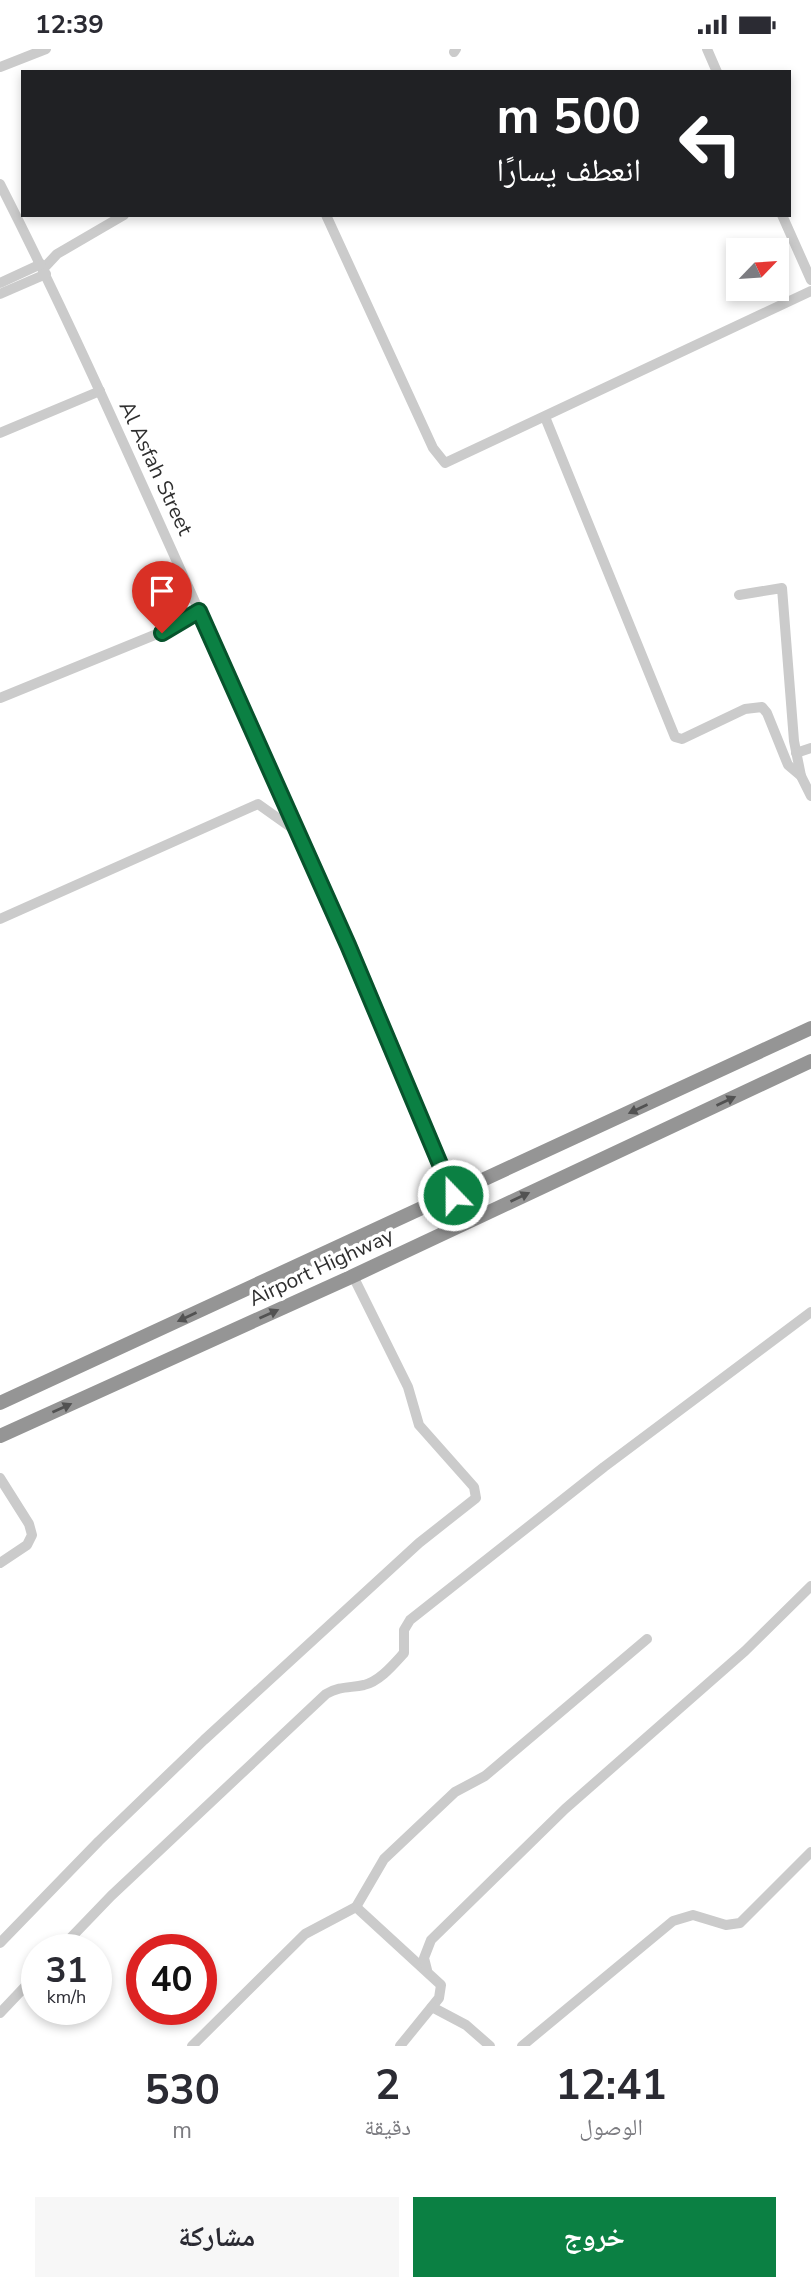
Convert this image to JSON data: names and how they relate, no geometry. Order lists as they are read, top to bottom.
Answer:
{
  "streets": {
    "highway": ["Airport Highway"],
    "street": ["Al Asfah Street"]
  },
  "crossings": [
    ["Al Asfah Street", "Airport Highway"]
  ],
  "north": "top right",
  "page": {
    "status": "12:39",
    "turn": ["500 m", "انعطف يسارًا"],
    "speed": "31 km/h",
    "limit": "40",
    "eta": [
      "12:41",
      "الوصول",
      "2",
      "دقيقة",
      "530",
      "m"
    ],
    "buttons": ["خروج", "مشاركة"]
  }
}
